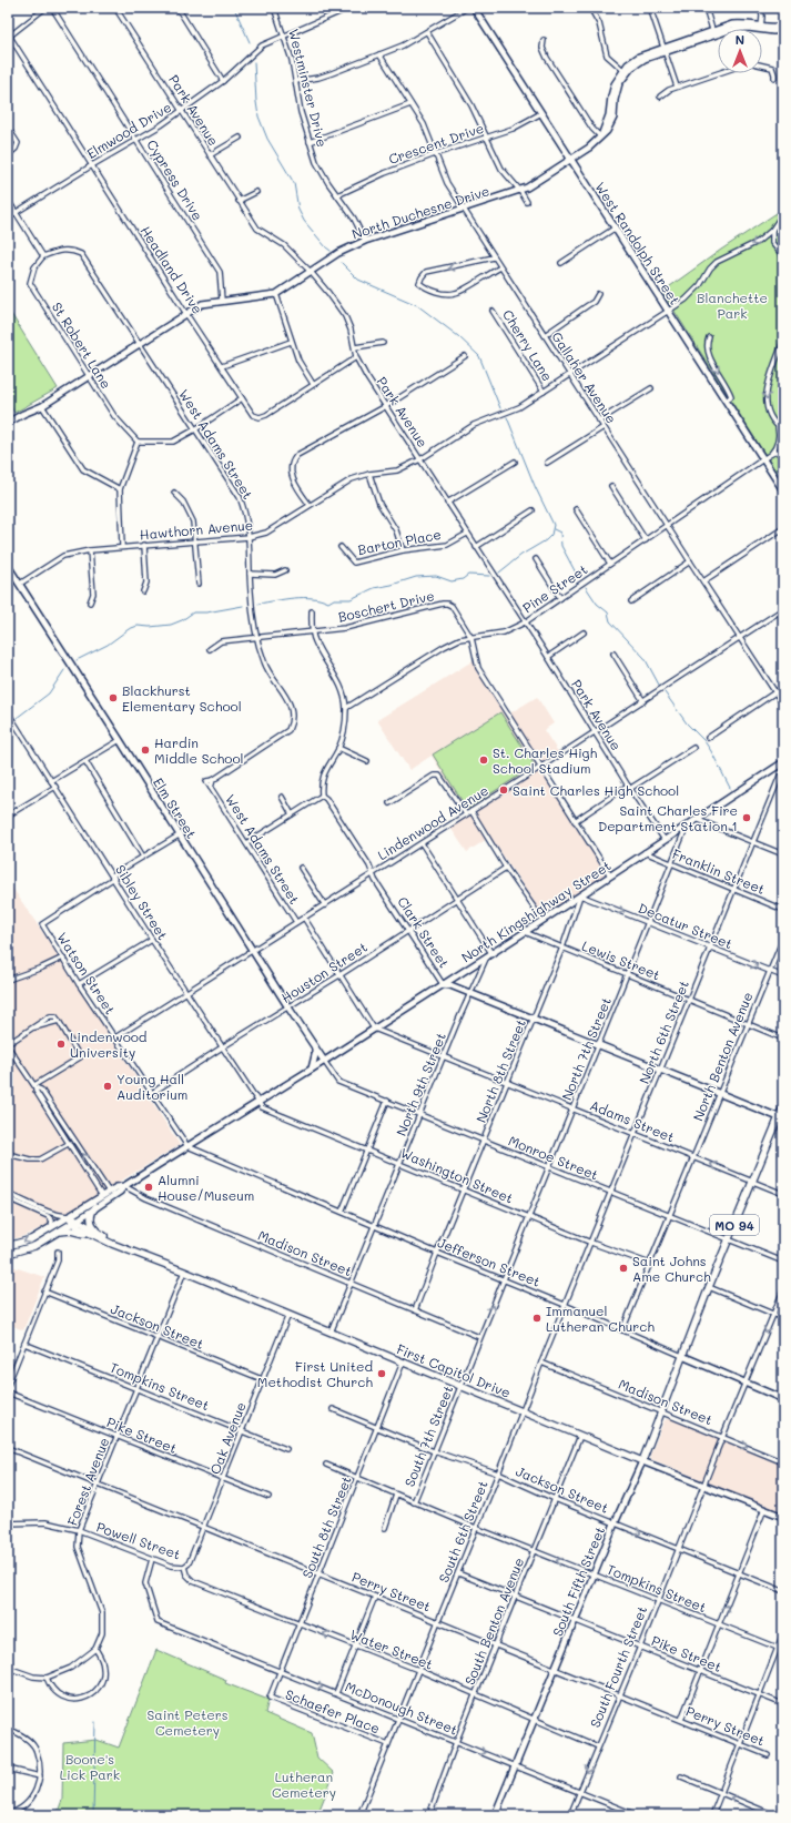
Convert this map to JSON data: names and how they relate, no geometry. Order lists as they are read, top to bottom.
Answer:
{
  "streets": {
    "main road": [
      "North Duchesne Drive",
      "West Randolph Street",
      "Elm Street",
      "North Kingshighway Street",
      "Clark Street",
      "MO 94",
      "Jefferson Street",
      "First Capitol Drive",
      "South Fifth Street"
    ],
    "street": [
      "Westminster Drive",
      "Park Avenue",
      "Elmwood Drive",
      "Crescent Drive",
      "Cypress Drive",
      "Headland Drive",
      "St Robert Lane",
      "Cherry Lane",
      "Gallaher Avenue",
      "West Adams Street",
      "Hawthorn Avenue",
      "Barton Place",
      "Pine Street",
      "Boschert Drive",
      "Lindenwood Avenue",
      "Franklin Street",
      "Sibley Street",
      "Decatur Street",
      "Lewis Street",
      "Houston Street",
      "Watson Street",
      "North 6th Street",
      "North 7th Street",
      "North Benton Avenue",
      "North 8th Street",
      "North 9th Street",
      "Adams Street",
      "Monroe Street",
      "Washington Street",
      "Madison Street",
      "Jackson Street",
      "Tompkins Street",
      "Pike Street",
      "South 7th Street",
      "Oak Avenue",
      "Forest Avenue",
      "South 8th Street",
      "South 6th Street",
      "Powell Street",
      "Perry Street",
      "South Benton Avenue",
      "Water Street",
      "South Fourth Street",
      "McDonough Street",
      "Schaefer Place"
    ]
  },
  "crossings": [
    ["Westminster Drive", "Elmwood Drive"],
    ["Westminster Drive", "Crescent Drive"],
    ["Westminster Drive", "North Duchesne Drive"],
    ["Park Avenue", "Elmwood Drive"],
    ["Park Avenue", "North Duchesne Drive"],
    ["Park Avenue", "Headland Drive"],
    ["Park Avenue", "Hawthorn Avenue"],
    ["Park Avenue", "Barton Place"],
    ["Park Avenue", "Pine Street"],
    ["Park Avenue", "Lindenwood Avenue"],
    ["Park Avenue", "North Kingshighway Street"],
    ["Elmwood Drive", "Cypress Drive"],
    ["Elmwood Drive", "Headland Drive"],
    ["Crescent Drive", "West Randolph Street"],
    ["Crescent Drive", "Gallaher Avenue"],
    ["Cypress Drive", "North Duchesne Drive"],
    ["North Duchesne Drive", "West Randolph Street"],
    ["North Duchesne Drive", "Headland Drive"],
    ["North Duchesne Drive", "St Robert Lane"],
    ["North Duchesne Drive", "Gallaher Avenue"],
    ["North Duchesne Drive", "West Adams Street"],
    ["West Randolph Street", "Hawthorn Avenue"],
    ["West Randolph Street", "Pine Street"],
    ["St Robert Lane", "West Adams Street"],
    ["Cherry Lane", "Hawthorn Avenue"],
    ["Gallaher Avenue", "Hawthorn Avenue"],
    ["Gallaher Avenue", "Pine Street"],
    ["Gallaher Avenue", "Lindenwood Avenue"],
    ["West Adams Street", "Hawthorn Avenue"],
    ["West Adams Street", "Boschert Drive"],
    ["West Adams Street", "Lindenwood Avenue"],
    ["West Adams Street", "North Kingshighway Street"],
    ["West Adams Street", "Houston Street"],
    ["West Adams Street", "Adams Street"],
    ["Hawthorn Avenue", "Elm Street"],
    ["Pine Street", "Boschert Drive"],
    ["Elm Street", "Lindenwood Avenue"],
    ["Elm Street", "North Kingshighway Street"],
    ["Elm Street", "Houston Street"],
    ["Elm Street", "Monroe Street"],
    ["Lindenwood Avenue", "Sibley Street"],
    ["Lindenwood Avenue", "Clark Street"],
    ["Lindenwood Avenue", "Watson Street"],
    ["Franklin Street", "North Kingshighway Street"],
    ["Franklin Street", "North 6th Street"],
    ["Franklin Street", "North 7th Street"],
    ["Sibley Street", "North Kingshighway Street"],
    ["Sibley Street", "Houston Street"],
    ["Sibley Street", "Watson Street"],
    ["Sibley Street", "Washington Street"],
    ["North Kingshighway Street", "Decatur Street"],
    ["North Kingshighway Street", "Clark Street"],
    ["North Kingshighway Street", "Lewis Street"],
    ["North Kingshighway Street", "Watson Street"],
    ["North Kingshighway Street", "North 7th Street"],
    ["North Kingshighway Street", "North 8th Street"],
    ["North Kingshighway Street", "North 9th Street"],
    ["North Kingshighway Street", "Adams Street"],
    ["North Kingshighway Street", "Monroe Street"],
    ["North Kingshighway Street", "Washington Street"],
    ["North Kingshighway Street", "Madison Street"],
    ["North Kingshighway Street", "Jefferson Street"],
    ["Decatur Street", "North 6th Street"],
    ["Decatur Street", "North 7th Street"],
    ["Decatur Street", "North Benton Avenue"],
    ["Decatur Street", "North 8th Street"],
    ["Clark Street", "Houston Street"],
    ["Clark Street", "North 6th Street"],
    ["Clark Street", "North 7th Street"],
    ["Clark Street", "North Benton Avenue"],
    ["Clark Street", "North 8th Street"],
    ["Clark Street", "North 9th Street"],
    ["Clark Street", "MO 94"],
    ["Lewis Street", "North 6th Street"],
    ["Lewis Street", "North 7th Street"],
    ["Lewis Street", "North Benton Avenue"],
    ["Lewis Street", "North 8th Street"],
    ["Houston Street", "Watson Street"],
    ["Watson Street", "Jefferson Street"],
    ["North 6th Street", "Adams Street"],
    ["North 6th Street", "Monroe Street"],
    ["North 6th Street", "Washington Street"],
    ["North 6th Street", "Jefferson Street"],
    ["North 6th Street", "South 6th Street"],
    ["North 7th Street", "Adams Street"],
    ["North 7th Street", "Monroe Street"],
    ["North 7th Street", "Washington Street"],
    ["North 7th Street", "Jefferson Street"],
    ["North 7th Street", "South 7th Street"],
    ["North Benton Avenue", "Adams Street"],
    ["North Benton Avenue", "Monroe Street"],
    ["North Benton Avenue", "Washington Street"],
    ["North Benton Avenue", "Jefferson Street"],
    ["North 8th Street", "Adams Street"],
    ["North 8th Street", "Monroe Street"],
    ["North 8th Street", "Washington Street"],
    ["North 8th Street", "Jefferson Street"],
    ["North 9th Street", "Adams Street"],
    ["North 9th Street", "Monroe Street"],
    ["North 9th Street", "Washington Street"],
    ["North 9th Street", "Madison Street"],
    ["North 9th Street", "Jefferson Street"],
    ["North 9th Street", "First Capitol Drive"],
    ["Adams Street", "MO 94"],
    ["Monroe Street", "MO 94"],
    ["MO 94", "Jefferson Street"],
    ["MO 94", "South Fifth Street"],
    ["Madison Street", "South 7th Street"],
    ["Madison Street", "South 6th Street"],
    ["Madison Street", "South Fifth Street"],
    ["Madison Street", "South Fourth Street"],
    ["Jefferson Street", "South 7th Street"],
    ["Jefferson Street", "South 6th Street"],
    ["Jefferson Street", "South Fifth Street"],
    ["Jefferson Street", "South Fourth Street"],
    ["Jackson Street", "South 7th Street"],
    ["Jackson Street", "Oak Avenue"],
    ["Jackson Street", "Forest Avenue"],
    ["Jackson Street", "South 8th Street"],
    ["Jackson Street", "South 6th Street"],
    ["Jackson Street", "South Fifth Street"],
    ["Jackson Street", "South Benton Avenue"],
    ["Jackson Street", "South Fourth Street"],
    ["First Capitol Drive", "South 7th Street"],
    ["First Capitol Drive", "Oak Avenue"],
    ["First Capitol Drive", "Forest Avenue"],
    ["First Capitol Drive", "South 8th Street"],
    ["First Capitol Drive", "South 6th Street"],
    ["First Capitol Drive", "South Fifth Street"],
    ["First Capitol Drive", "South Benton Avenue"],
    ["First Capitol Drive", "South Fourth Street"],
    ["Tompkins Street", "South 7th Street"],
    ["Tompkins Street", "Oak Avenue"],
    ["Tompkins Street", "Forest Avenue"],
    ["Tompkins Street", "South 8th Street"],
    ["Tompkins Street", "South 6th Street"],
    ["Tompkins Street", "South Fifth Street"],
    ["Tompkins Street", "South Benton Avenue"],
    ["Tompkins Street", "South Fourth Street"],
    ["Pike Street", "Oak Avenue"],
    ["Pike Street", "Forest Avenue"],
    ["Pike Street", "South 6th Street"],
    ["Pike Street", "South Fifth Street"],
    ["Pike Street", "South Benton Avenue"],
    ["Pike Street", "South Fourth Street"],
    ["Oak Avenue", "Powell Street"],
    ["Oak Avenue", "Perry Street"],
    ["Oak Avenue", "Water Street"],
    ["Forest Avenue", "Powell Street"],
    ["Forest Avenue", "Perry Street"],
    ["South 8th Street", "Perry Street"],
    ["South 8th Street", "Water Street"],
    ["South 8th Street", "McDonough Street"],
    ["South 8th Street", "Schaefer Place"],
    ["South 6th Street", "Perry Street"],
    ["South 6th Street", "Water Street"],
    ["South 6th Street", "McDonough Street"],
    ["South 6th Street", "Schaefer Place"],
    ["Powell Street", "Water Street"],
    ["Powell Street", "McDonough Street"],
    ["South Fifth Street", "Perry Street"],
    ["South Fifth Street", "Water Street"],
    ["South Fifth Street", "McDonough Street"],
    ["Perry Street", "South Benton Avenue"],
    ["Perry Street", "South Fourth Street"],
    ["South Benton Avenue", "Water Street"],
    ["South Benton Avenue", "McDonough Street"],
    ["Water Street", "South Fourth Street"],
    ["South Fourth Street", "McDonough Street"]
  ],
  "one_way": ["Decatur Street"],
  "parks": [
    "Blanchette Park",
    "Saint Peters Cemetery",
    "Boone's Lick Park",
    "Lutheran Cemetery"
  ],
  "places": [
    "Blackhurst Elementary School",
    "Hardin Middle School",
    "St. Charles High School Stadium",
    "Saint Charles High School",
    "Saint Charles Fire Department Station 1",
    "Lindenwood University",
    "Young Hall Auditorium",
    "Alumni House/Museum",
    "Saint Johns Ame Church",
    "Immanuel Lutheran Church",
    "First United Methodist Church"
  ],
  "north": "top"
}
